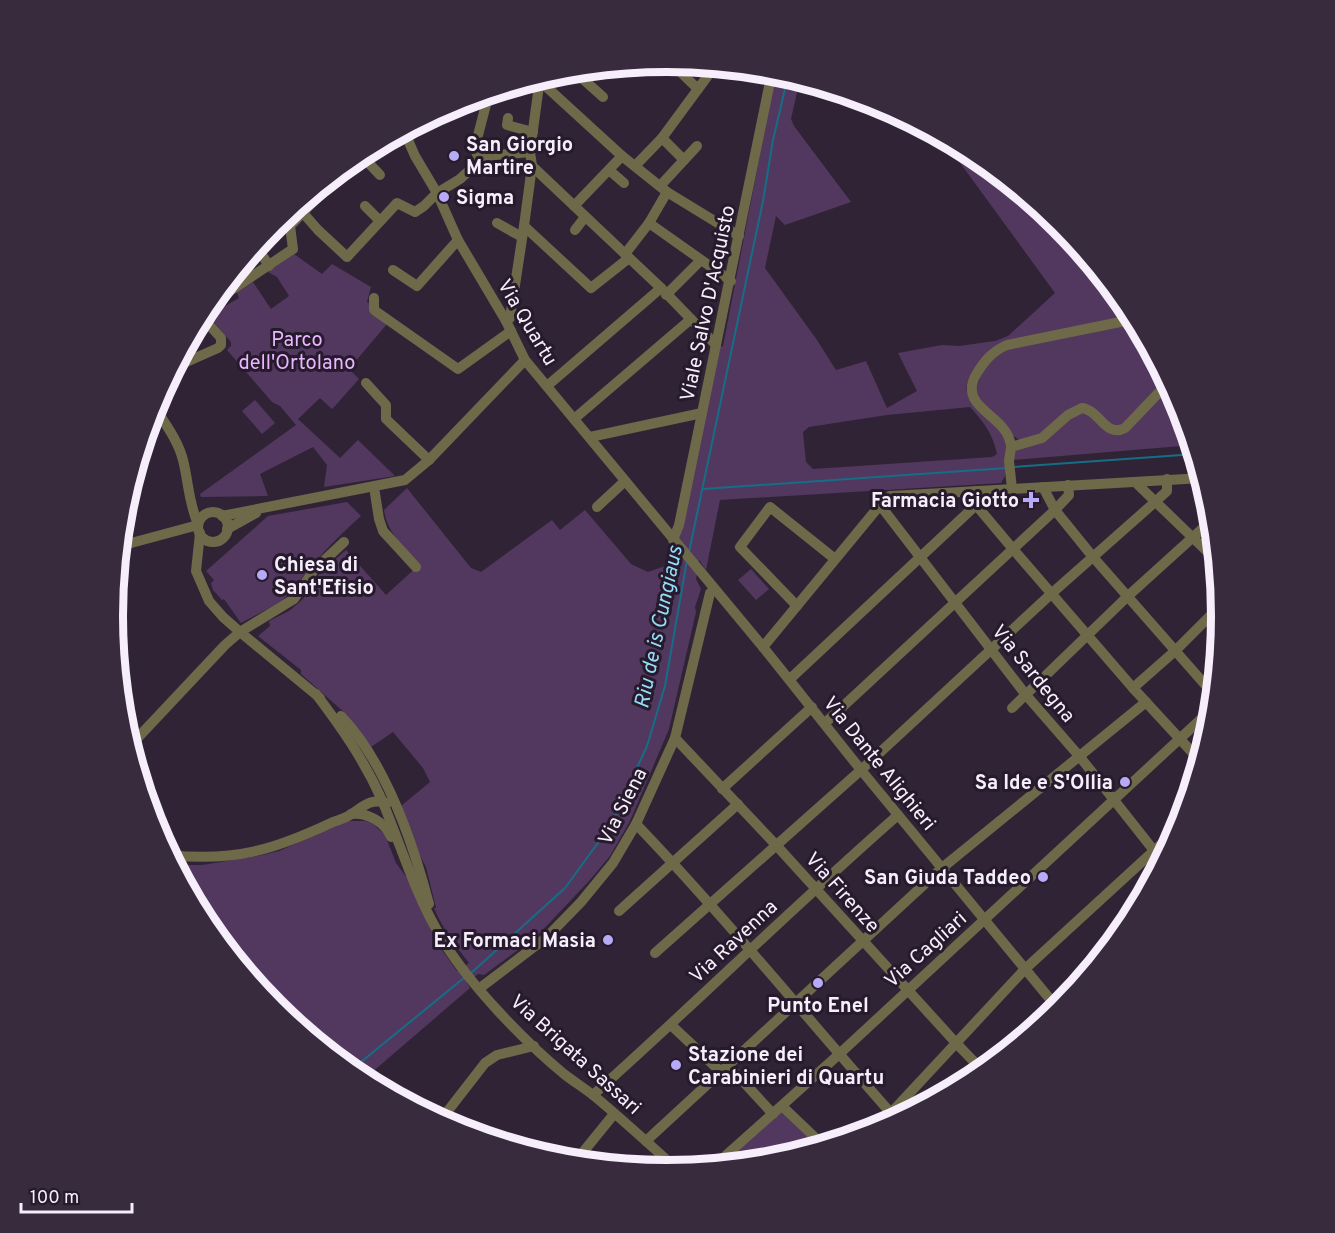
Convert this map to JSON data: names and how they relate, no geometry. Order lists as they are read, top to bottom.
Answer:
{
  "streets": {
    "street": [
      "Viale Salvo D'Acquisto",
      "Via Quartu",
      "Via Sardegna",
      "Via Dante Alighieri",
      "Via Siena",
      "Via Firenze",
      "Via Ravenna",
      "Via Cagliari",
      "Via Brigata Sassari"
    ]
  },
  "crossings": [
    ["Viale Salvo D'Acquisto", "Via Quartu"],
    ["Viale Salvo D'Acquisto", "Via Dante Alighieri"],
    ["Via Quartu", "Via Dante Alighieri"],
    ["Via Sardegna", "Via Cagliari"],
    ["Via Dante Alighieri", "Via Siena"],
    ["Via Dante Alighieri", "Via Ravenna"],
    ["Via Dante Alighieri", "Via Cagliari"],
    ["Via Siena", "Via Firenze"],
    ["Via Siena", "Via Brigata Sassari"],
    ["Via Firenze", "Via Ravenna"],
    ["Via Firenze", "Via Cagliari"],
    ["Via Ravenna", "Via Brigata Sassari"]
  ],
  "water": ["Riu de is Cungiaus"],
  "parks": ["Parco dell'Ortolano"],
  "places": {
    "other": [
      "San Giorgio Martire",
      "Sigma",
      "Chiesa di Sant'Efisio",
      "Sa Ide e S'Ollia",
      "San Giuda Taddeo",
      "Ex Formaci Masia",
      "Punto Enel",
      "Stazione dei Carabinieri di Quartu"
    ],
    "health": ["Farmacia Giotto"]
  },
  "scale_bar": "100 m"
}
